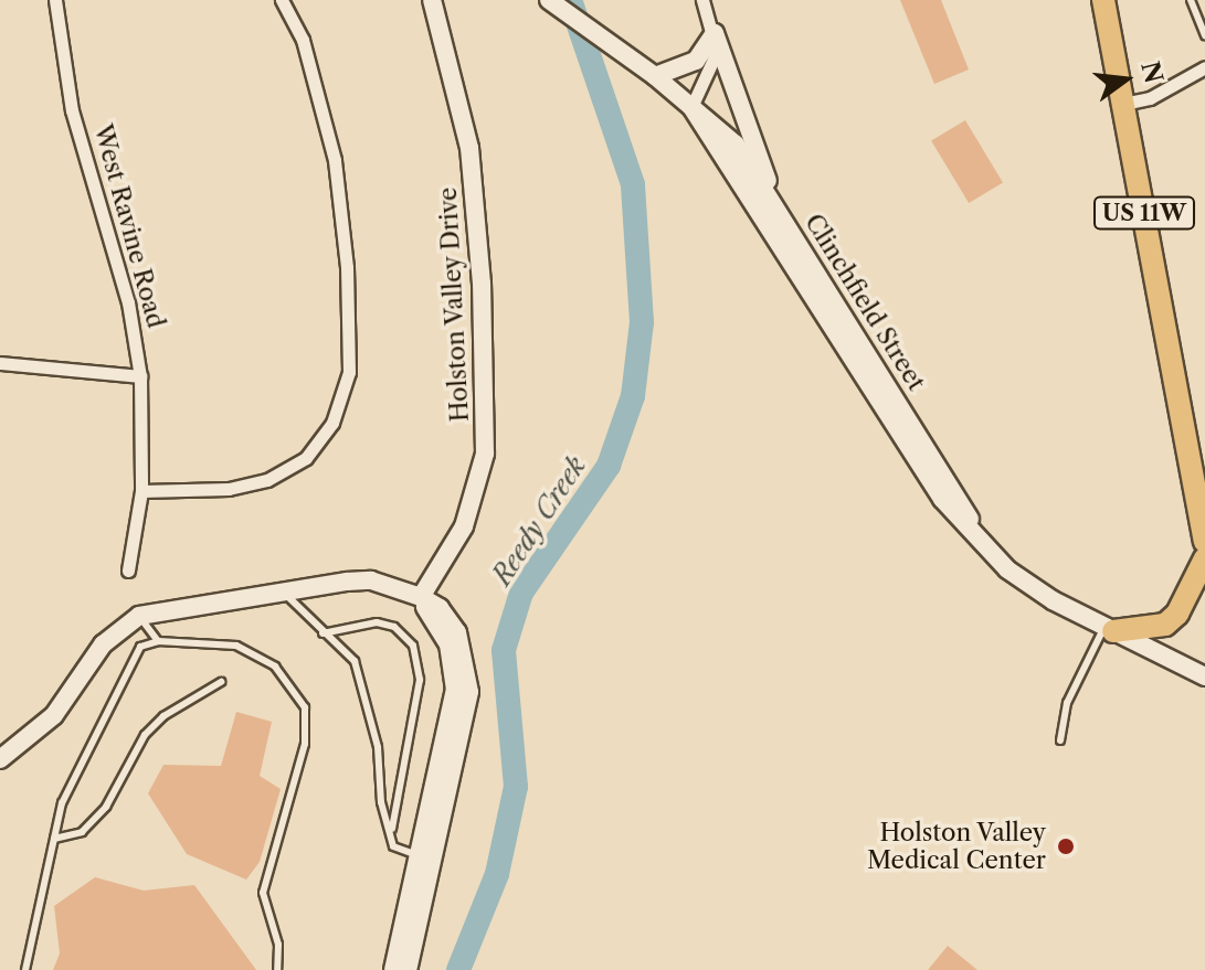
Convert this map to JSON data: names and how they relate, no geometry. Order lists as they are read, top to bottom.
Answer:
{
  "streets": {
    "highway": ["US 11W"],
    "main road": ["Clinchfield Street", "Holston Valley Drive"],
    "street": ["West Ravine Road"]
  },
  "water": ["Reedy Creek"],
  "places": ["Holston Valley Medical Center"],
  "north": "right"
}
